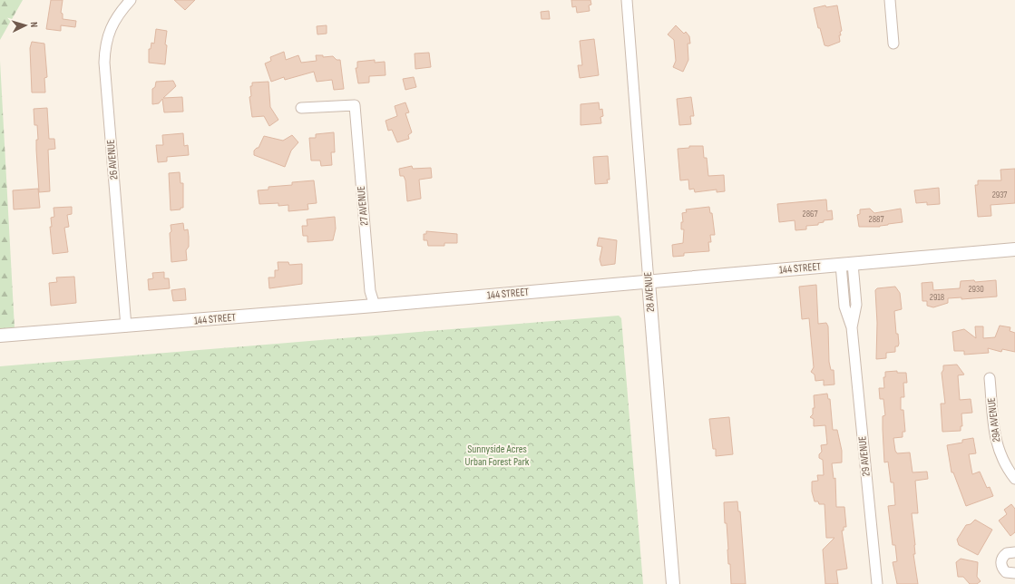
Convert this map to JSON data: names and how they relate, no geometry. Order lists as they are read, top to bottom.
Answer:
{
  "streets": {
    "street": [
      "26 AVENUE",
      "27 AVENUE",
      "144 STREET",
      "28 AVENUE",
      "29A AVENUE",
      "29 AVENUE"
    ]
  },
  "crossings": [
    ["26 AVENUE", "144 STREET"],
    ["27 AVENUE", "144 STREET"],
    ["144 STREET", "28 AVENUE"],
    ["144 STREET", "29 AVENUE"]
  ],
  "parks": ["Sunnyside Acres Urban Forest Park"],
  "house_numbers": [
    "2937",
    "2867",
    "2887",
    "2930",
    "2918"
  ],
  "north": "right"
}
